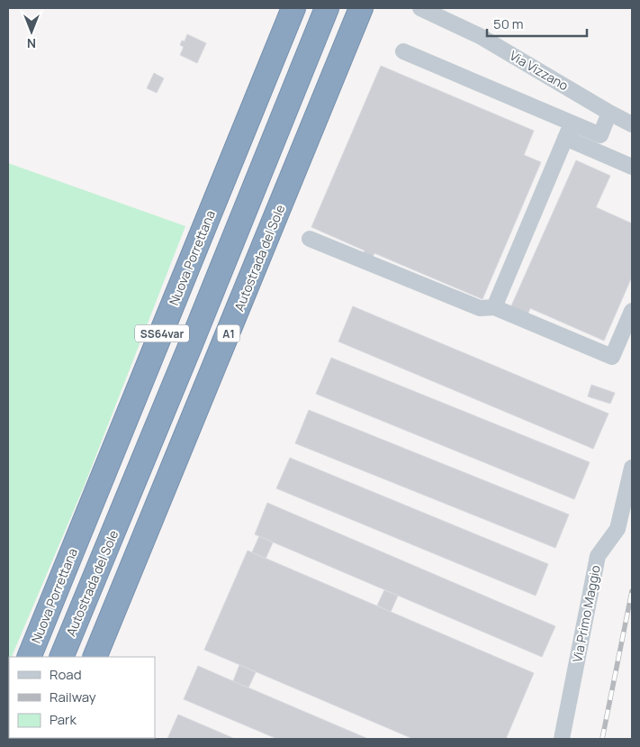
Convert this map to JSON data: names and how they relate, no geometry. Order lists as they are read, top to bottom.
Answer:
{
  "streets": {
    "highway": [
      "Nuova Porrettana",
      "Autostrada del Sole",
      "SS64var",
      "A1"
    ],
    "street": ["Via Vizzano", "Via Primo Maggio"]
  },
  "legend": ["Road", "Railway", "Park"],
  "scale_bar": "50 m",
  "north": "bottom"
}
